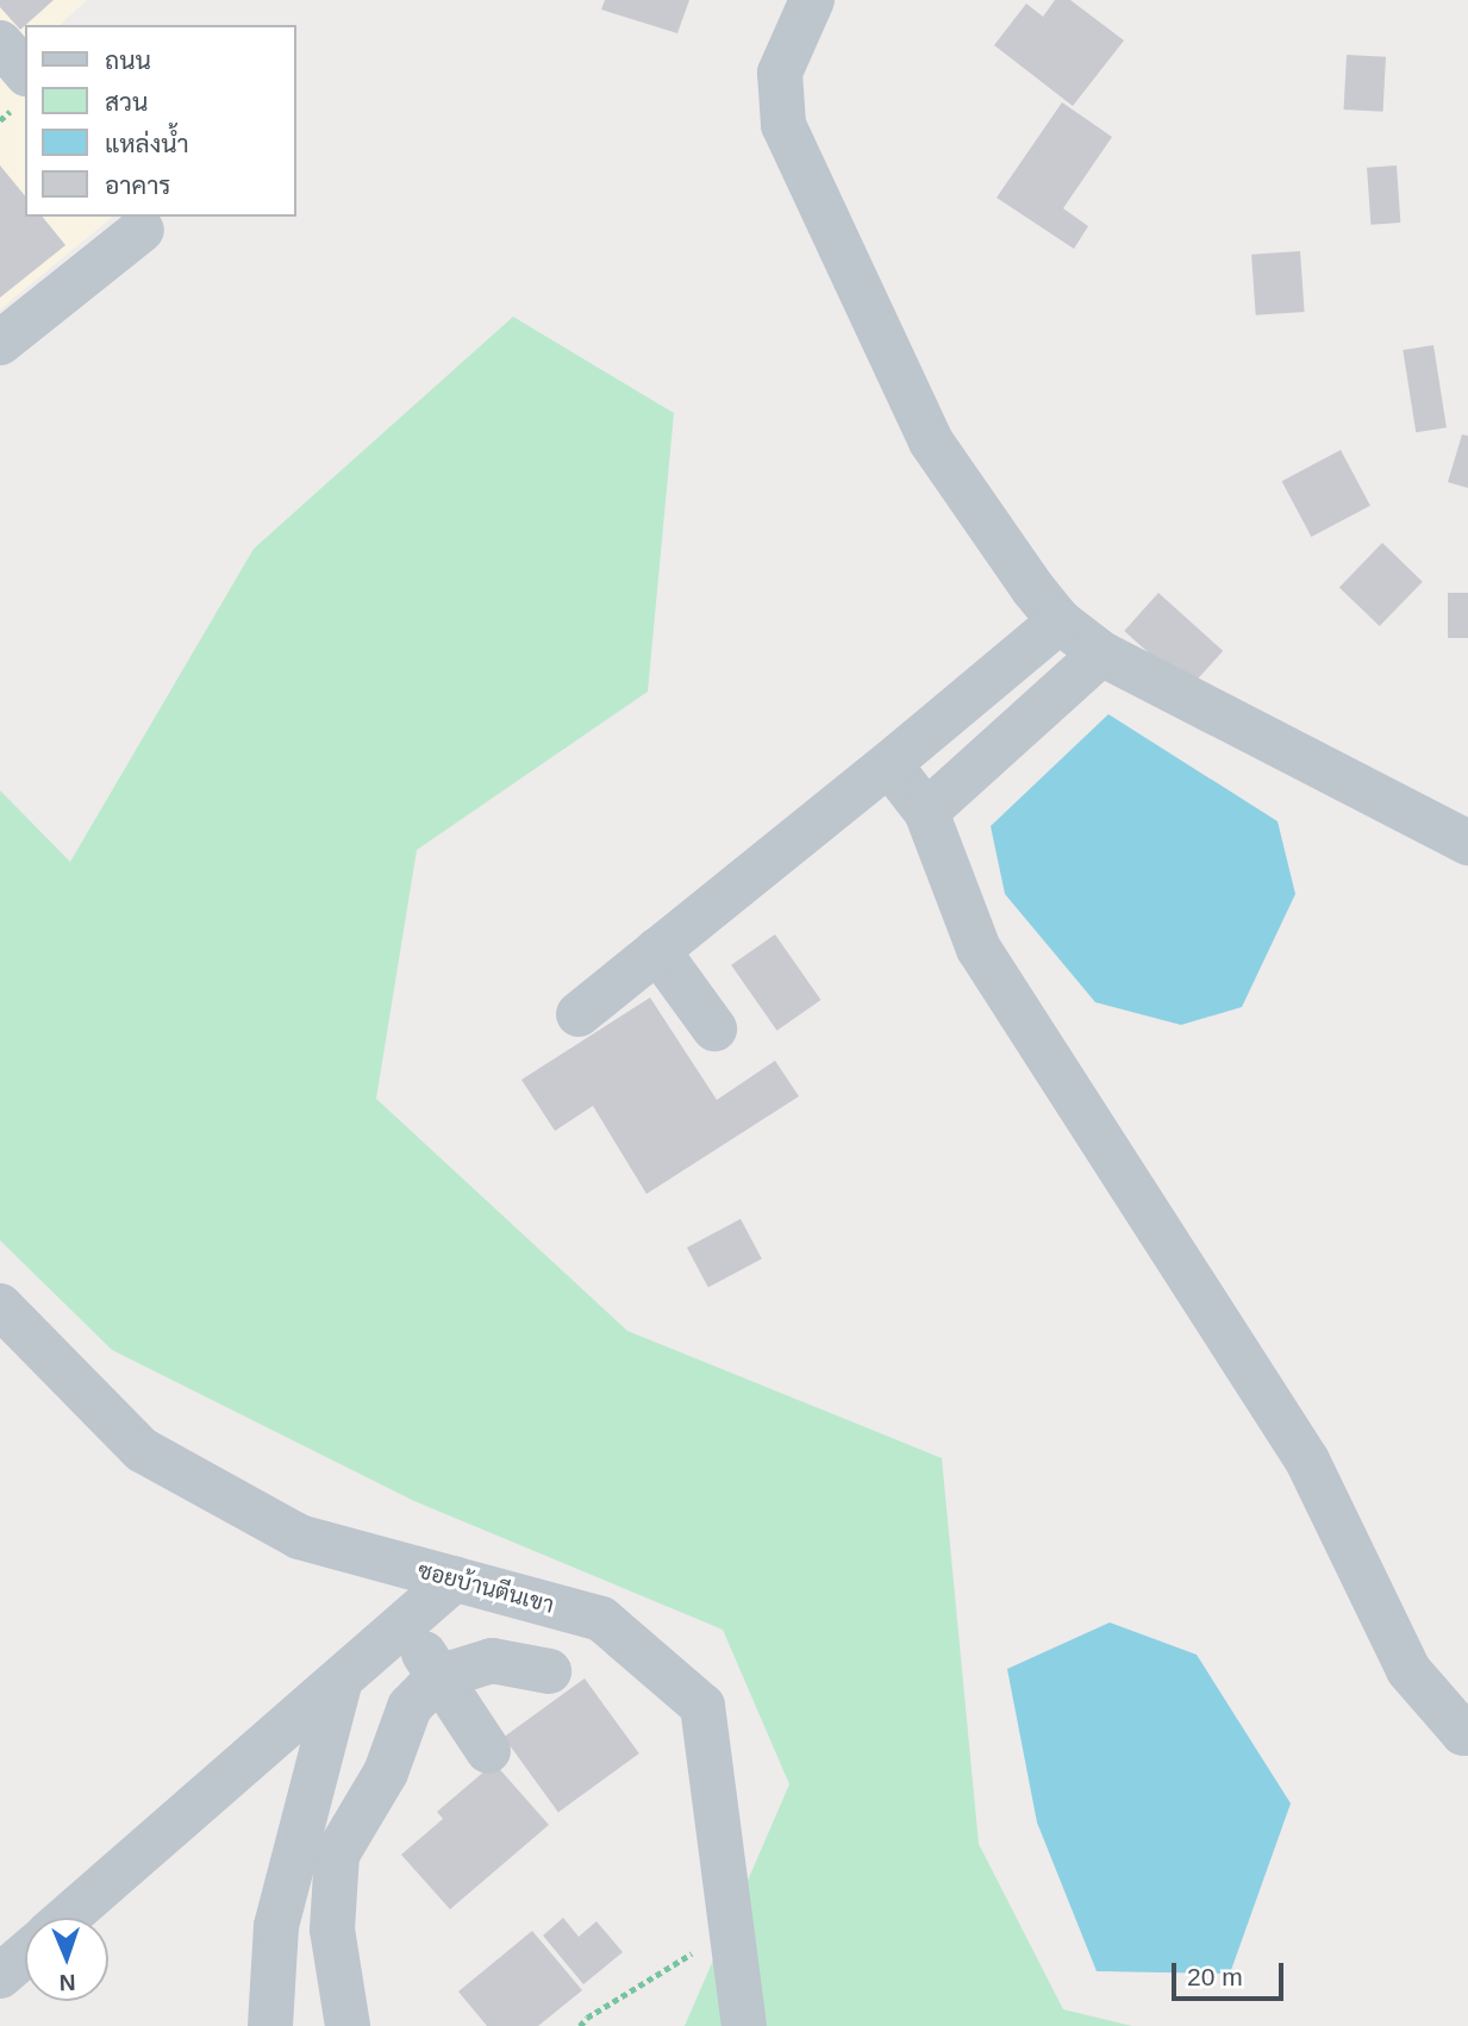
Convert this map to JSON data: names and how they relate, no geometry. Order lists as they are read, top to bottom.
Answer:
{
  "streets": {
    "street": ["ซอยบ้านตีนเขา"]
  },
  "legend": [
    "ถนน",
    "สวน",
    "แหล่งน้ำ",
    "อาคาร"
  ],
  "scale_bar": "20 m",
  "north": "bottom"
}
